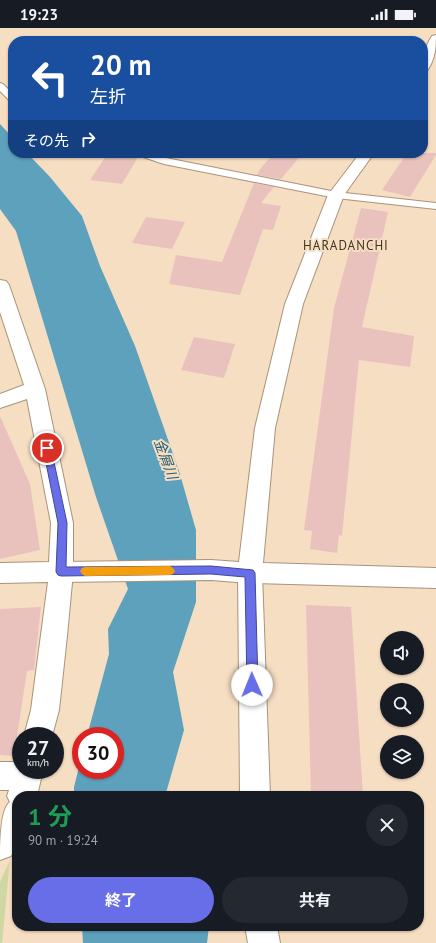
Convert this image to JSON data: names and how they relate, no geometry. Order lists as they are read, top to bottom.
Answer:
{
  "districts": ["HARADANCHI"],
  "water": ["金屑川"],
  "page": {
    "status": "19:23",
    "turn": ["20 m", "左折"],
    "then": "その先",
    "speed": "27 km/h",
    "limit": "30",
    "heading": ["1 分", "90 m · 19:24"],
    "buttons": ["終了", "共有"]
  }
}
